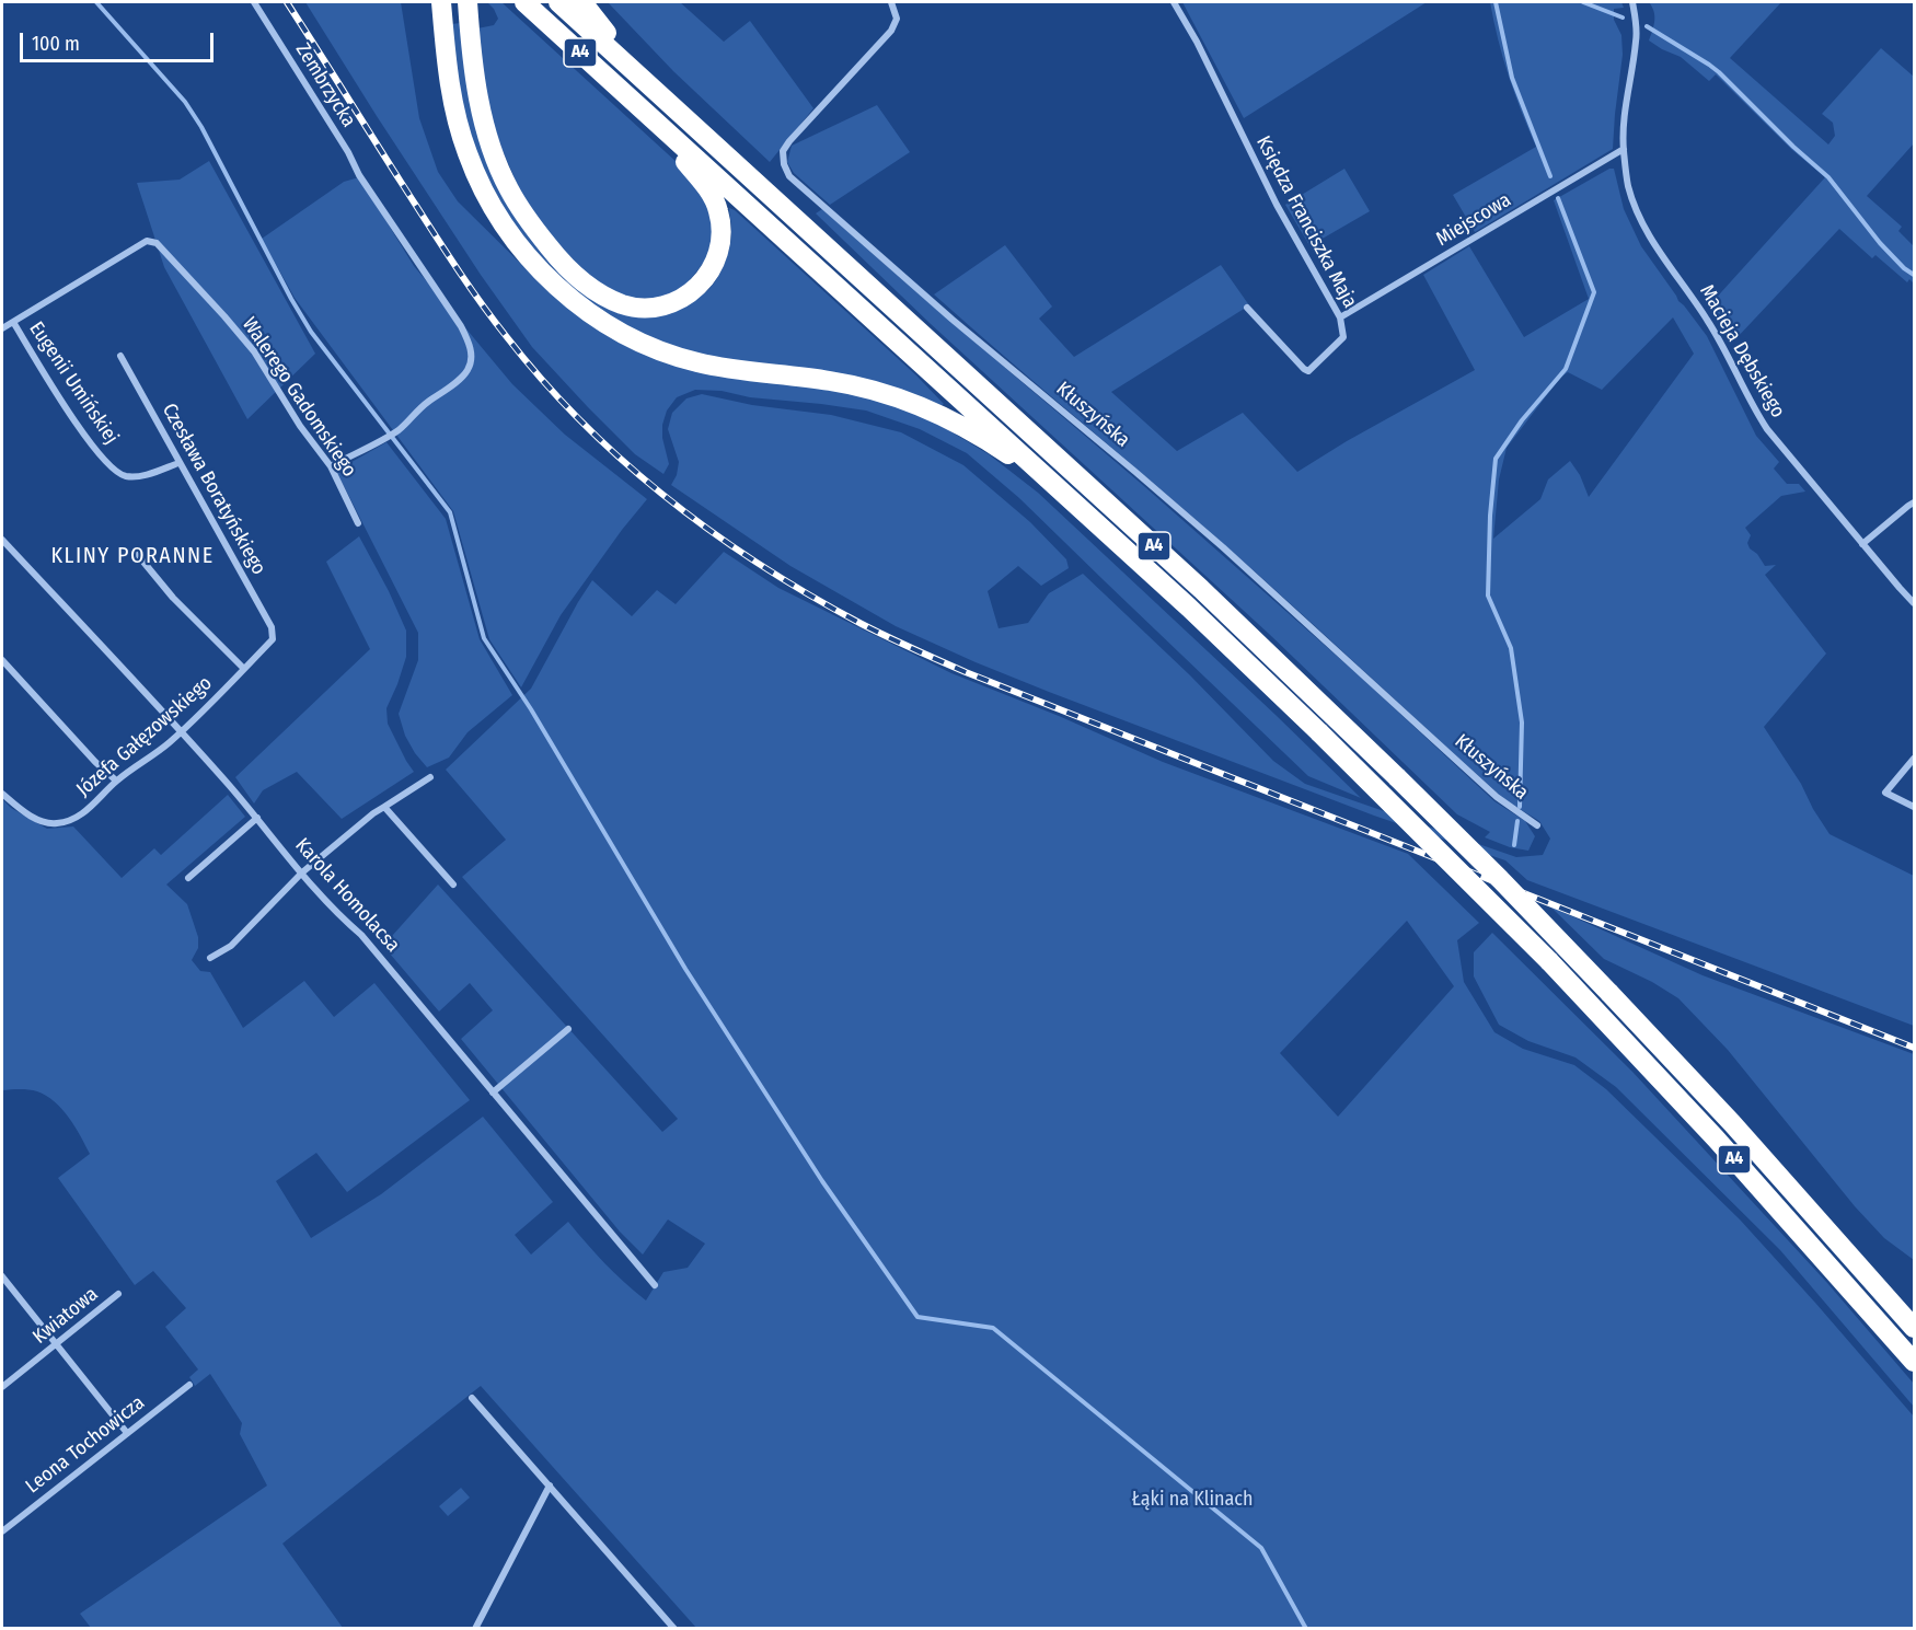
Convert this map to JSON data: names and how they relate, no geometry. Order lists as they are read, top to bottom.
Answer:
{
  "streets": {
    "highway": ["A4"],
    "street": [
      "Zembrzycka",
      "Miejscowa",
      "Księdza Franciszka Maja",
      "Macieja Dębskiego",
      "Eugenii Umińskiej",
      "Walerego Gadomskiego",
      "Kłuszyńska",
      "Czesława Boratyńskiego",
      "Józefa Gałęzowskiego",
      "Karola Homolacsa",
      "Kwiatowa",
      "Leona Tochowicza"
    ]
  },
  "crossings": [
    ["Zembrzycka", "Walerego Gadomskiego"],
    ["Miejscowa", "Księdza Franciszka Maja"],
    ["Miejscowa", "Macieja Dębskiego"],
    ["Eugenii Umińskiej", "Walerego Gadomskiego"],
    ["Eugenii Umińskiej", "Czesława Boratyńskiego"],
    ["Czesława Boratyńskiego", "Józefa Gałęzowskiego"],
    ["Józefa Gałęzowskiego", "Karola Homolacsa"]
  ],
  "districts": ["KLINY PORANNE"],
  "parks": ["Łąki na Klinach"],
  "scale_bar": "100 m"
}
